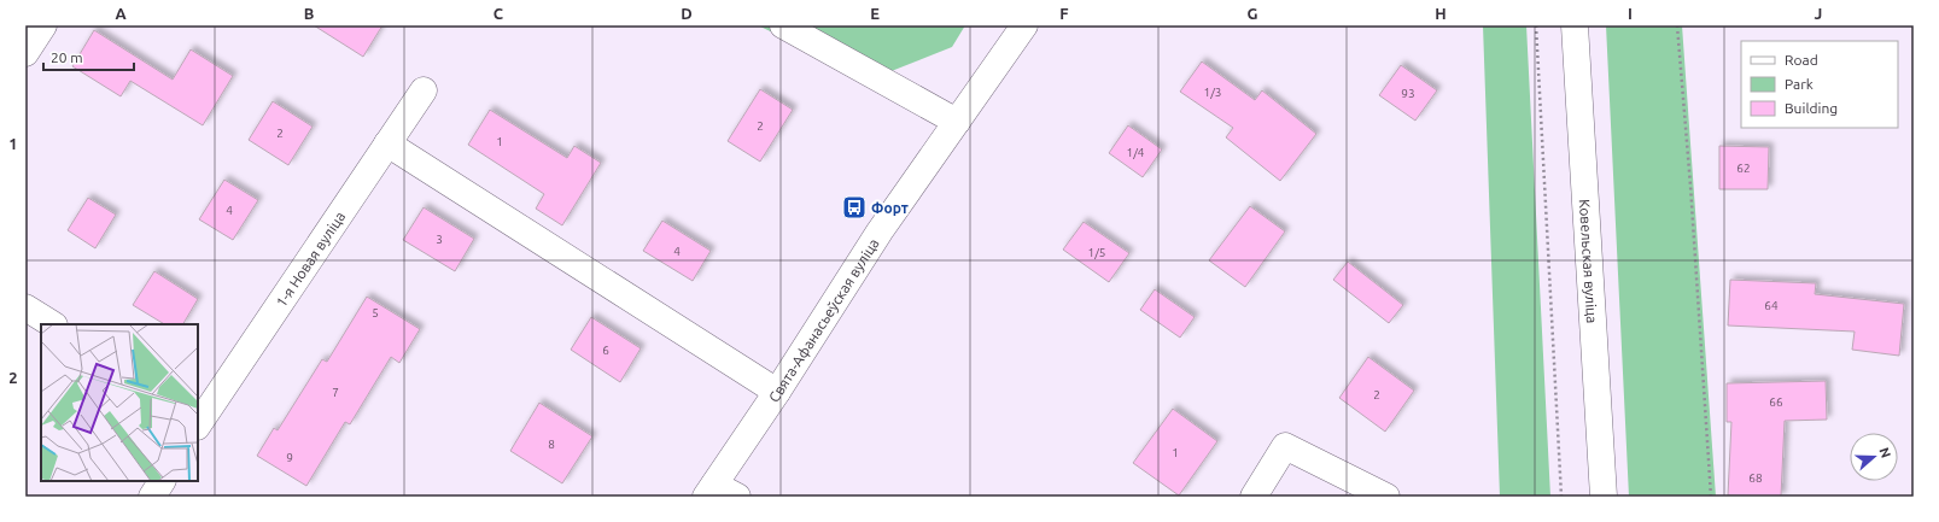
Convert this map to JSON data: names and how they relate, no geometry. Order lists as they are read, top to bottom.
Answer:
{
  "streets": {
    "street": ["1-я Новая вуліца", "Ковельская вуліца", "Свята-Афанасьеўская вуліца"]
  },
  "places": {
    "bus stop": ["Форт"]
  },
  "house_numbers": [
    "1/3",
    "93",
    "2",
    "2",
    "1",
    "1/4",
    "62",
    "4",
    "3",
    "4",
    "1/5",
    "64",
    "5",
    "6",
    "7",
    "2",
    "66",
    "8",
    "1",
    "9",
    "68"
  ],
  "legend": ["Road", "Park", "Building"],
  "scale_bar": "20 m",
  "north": "right",
  "grid": {
    "columns": [
      "A",
      "B",
      "C",
      "D",
      "E",
      "F",
      "G",
      "H",
      "I",
      "J"
    ],
    "rows": ["1", "2"]
  }
}
